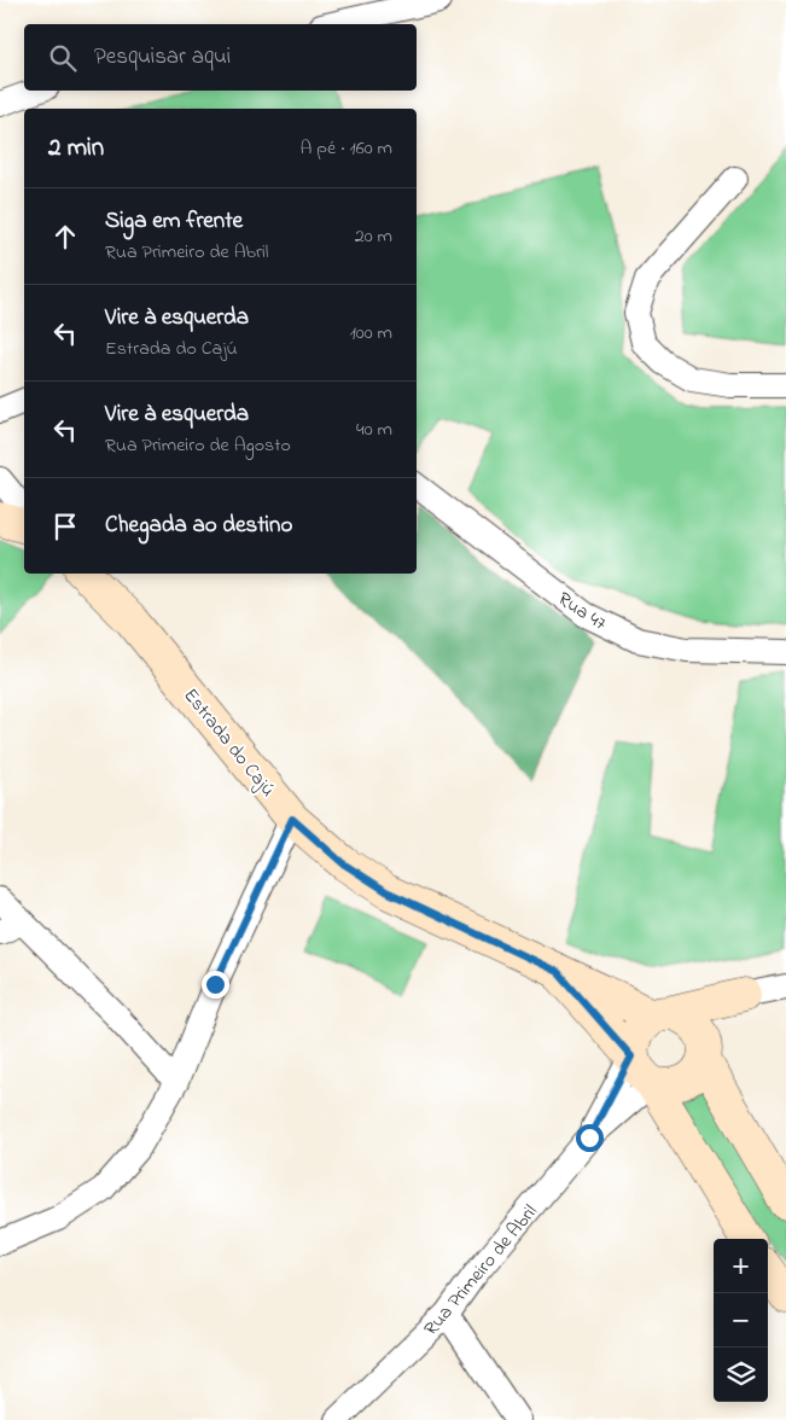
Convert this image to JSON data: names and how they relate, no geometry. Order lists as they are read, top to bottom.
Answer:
{
  "streets": {
    "main road": ["Estrada do Cajú"],
    "street": ["Rua 47", "Rua Primeiro de Abril"]
  },
  "crossings": [
    ["Estrada do Cajú", "Rua Primeiro de Abril"]
  ],
  "page": {
    "search": "Pesquisar aqui",
    "heading": ["2 min", "A pé · 160 m"],
    "list": [
      ["Siga em frente", "Rua Primeiro de Abril", "20 m"],
      ["Vire à esquerda", "Estrada do Cajú", "100 m"],
      ["Vire à esquerda", "Rua Primeiro de Agosto", "40 m"],
      "Chegada ao destino"
    ],
    "map_buttons": ["+", "−"]
  }
}
